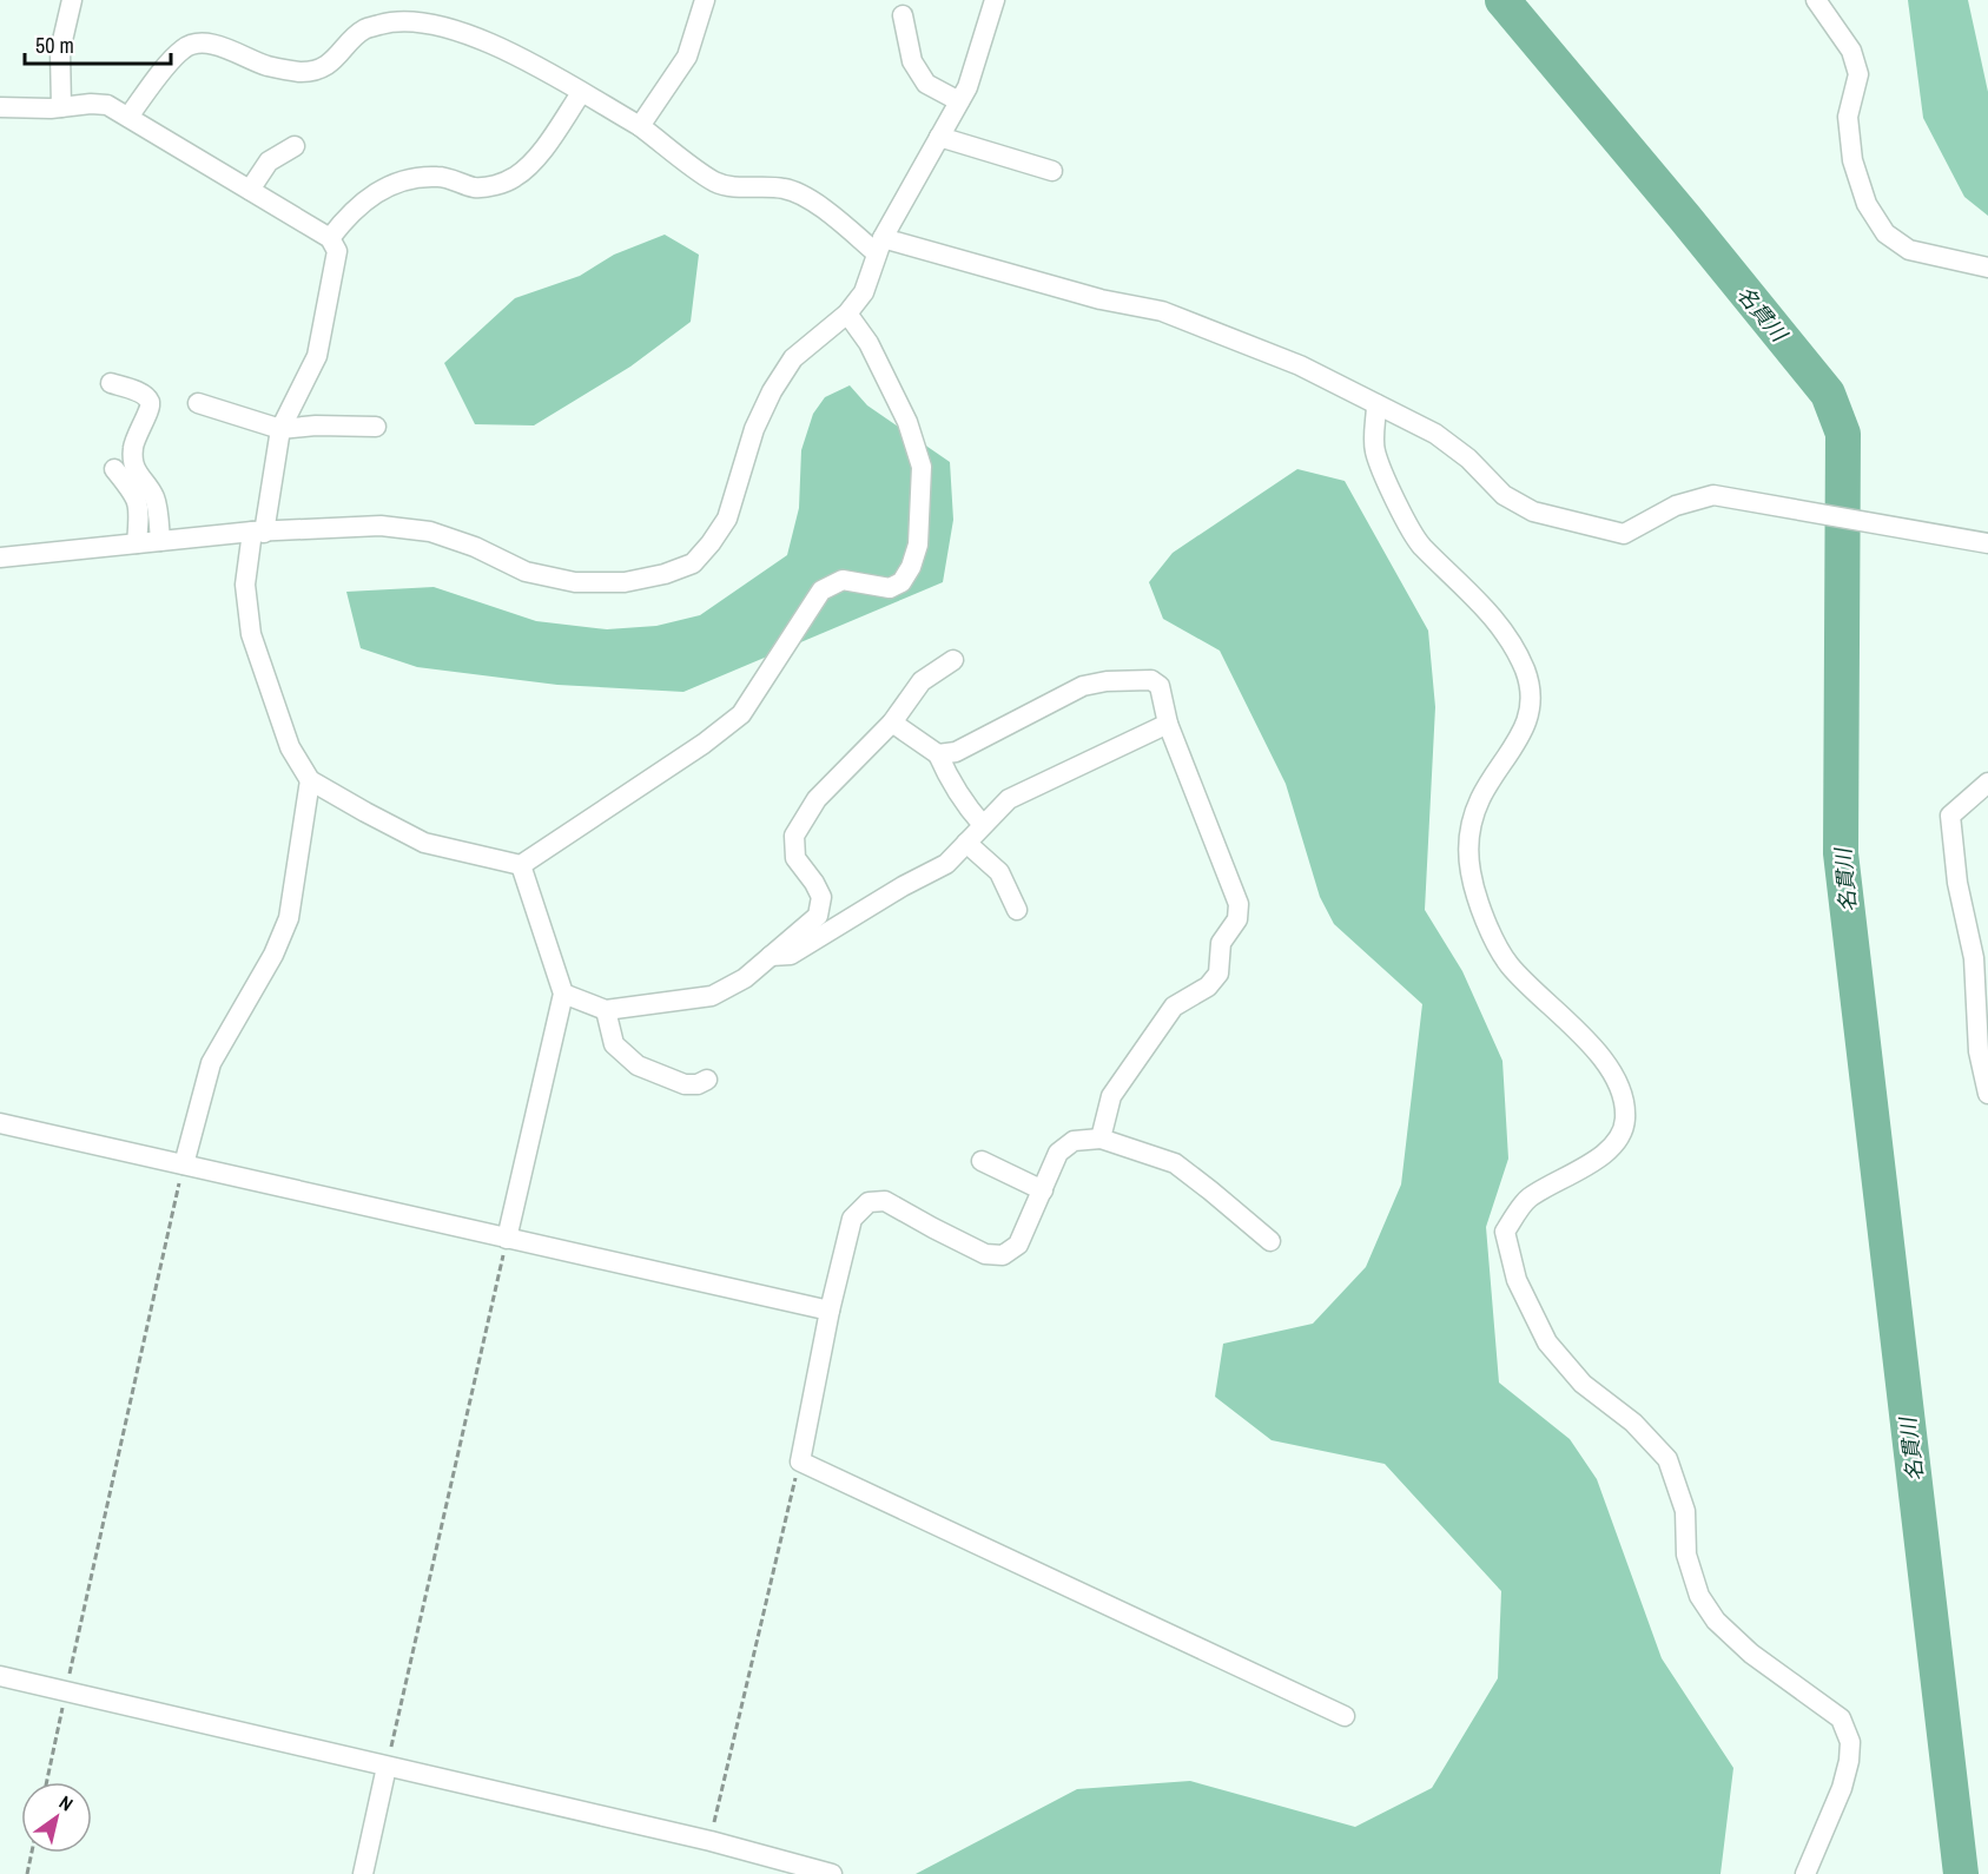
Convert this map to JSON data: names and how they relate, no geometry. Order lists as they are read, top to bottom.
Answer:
{
  "water": ["名貫川"],
  "scale_bar": "50 m",
  "north": "top right"
}
